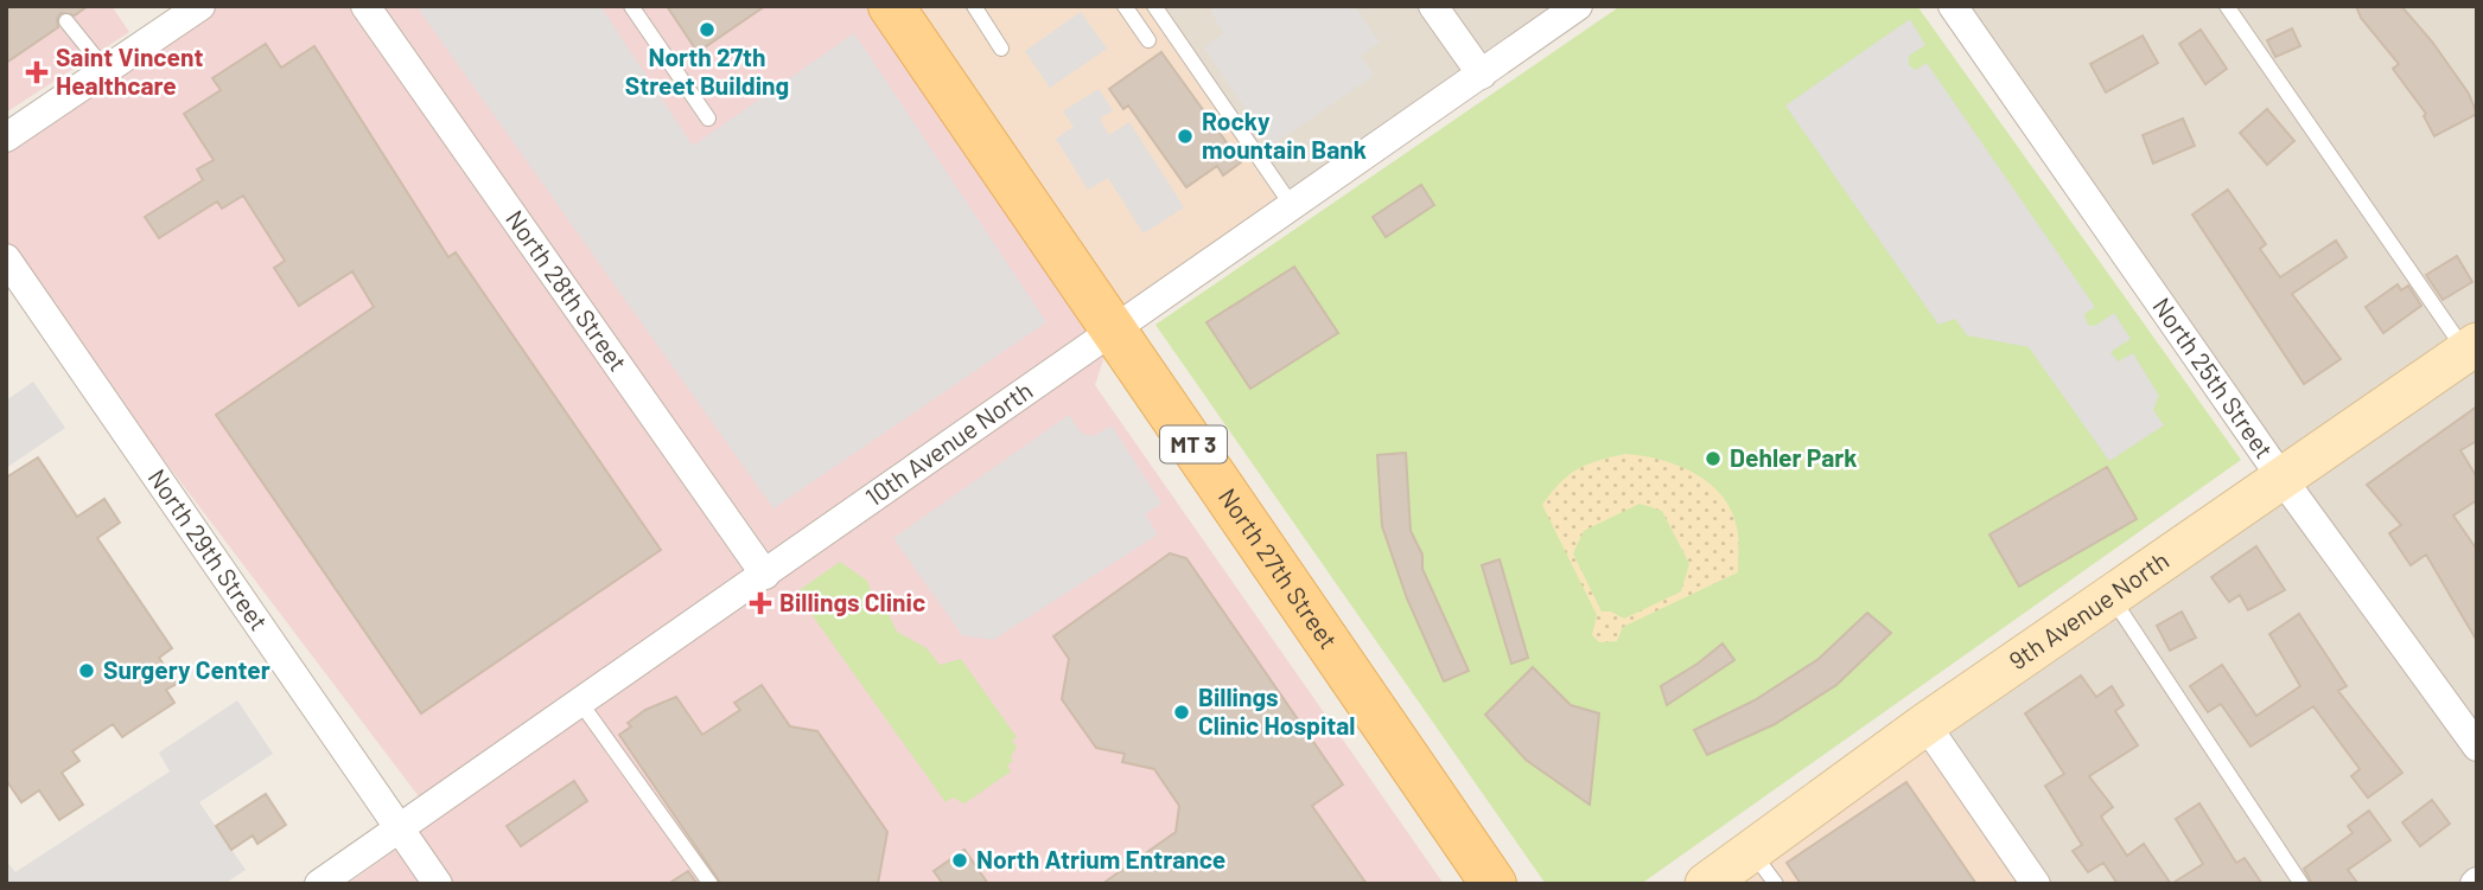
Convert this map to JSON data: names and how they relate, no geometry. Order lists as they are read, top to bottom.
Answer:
{
  "streets": {
    "main road": ["MT 3", "North 27th Street"],
    "street": [
      "North 28th Street",
      "North 25th Street",
      "10th Avenue North",
      "North 29th Street",
      "9th Avenue North"
    ]
  },
  "crossings": [
    ["North 28th Street", "10th Avenue North"],
    ["North 25th Street", "9th Avenue North"],
    ["10th Avenue North", "North 29th Street"],
    ["10th Avenue North", "North 27th Street"]
  ],
  "places": {
    "other": [
      "North 27th Street Building",
      "Rocky mountain Bank",
      "Dehler Park",
      "Surgery Center",
      "Billings Clinic Hospital",
      "North Atrium Entrance"
    ],
    "health": ["Saint Vincent Healthcare", "Billings Clinic"]
  }
}
